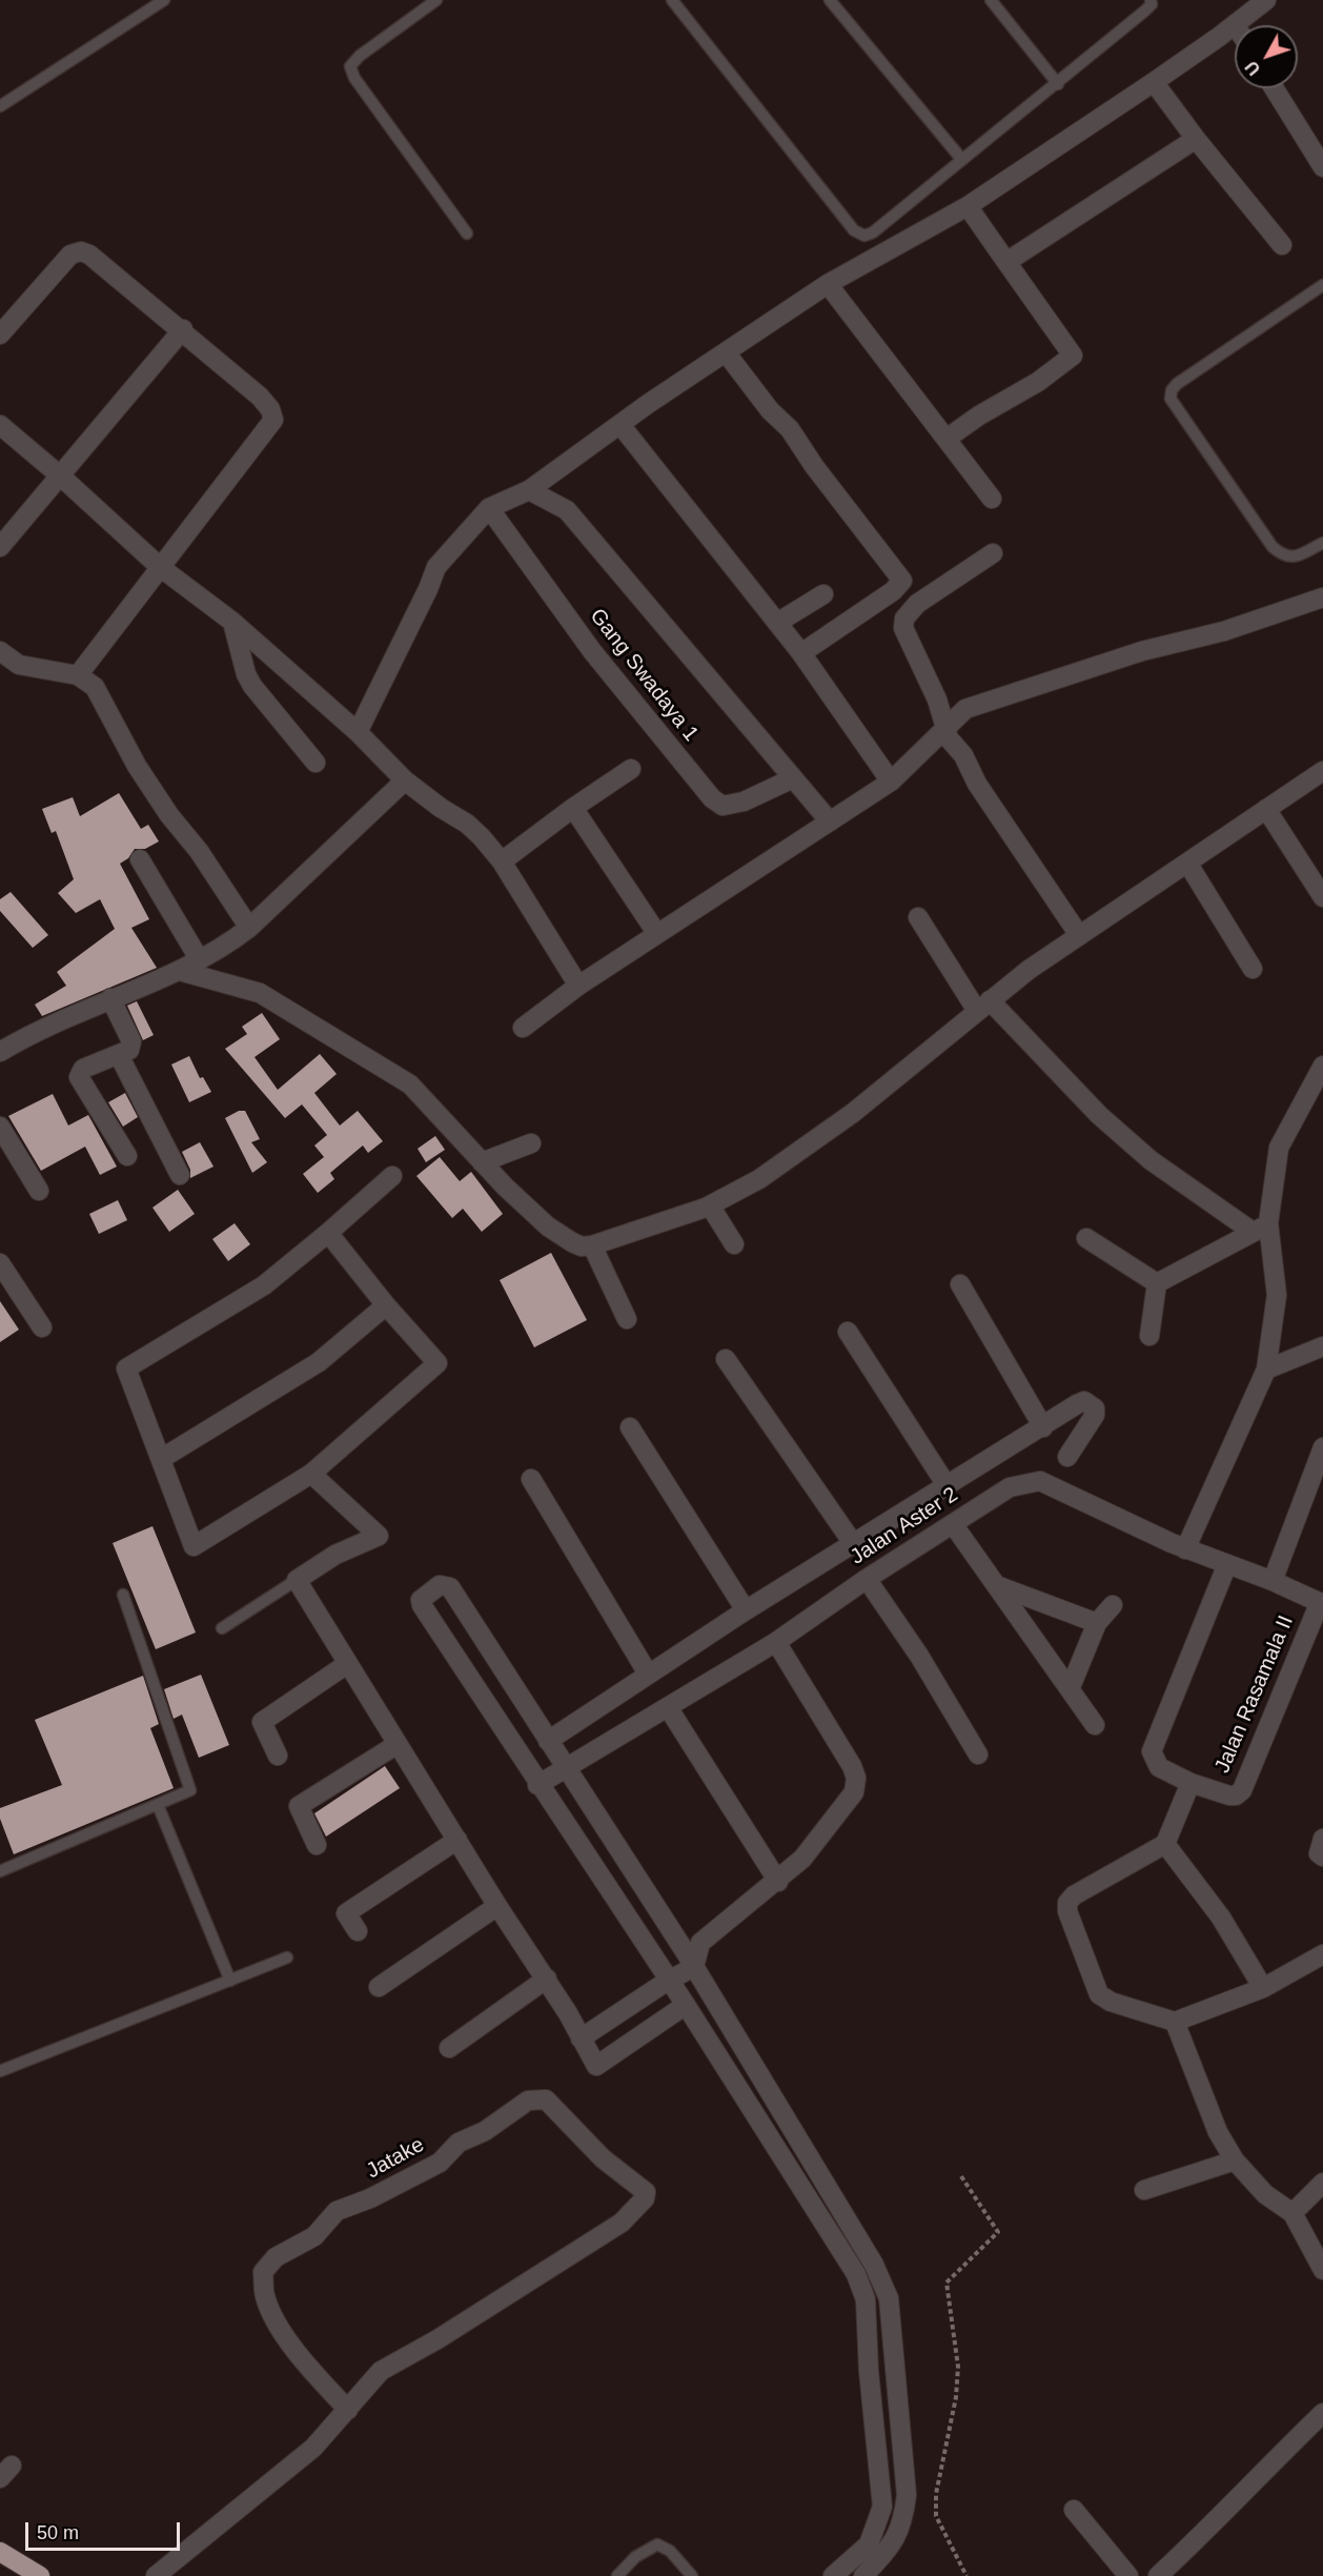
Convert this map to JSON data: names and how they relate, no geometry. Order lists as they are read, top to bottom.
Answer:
{
  "streets": {
    "street": [
      "Gang Swadaya 1",
      "Jalan Aster 2",
      "Jalan Rasamala II",
      "Jatake"
    ]
  },
  "crossings": [
    ["Jalan Aster 2", "Jalan Rasamala II"]
  ],
  "scale_bar": "50 m",
  "north": "bottom left"
}
